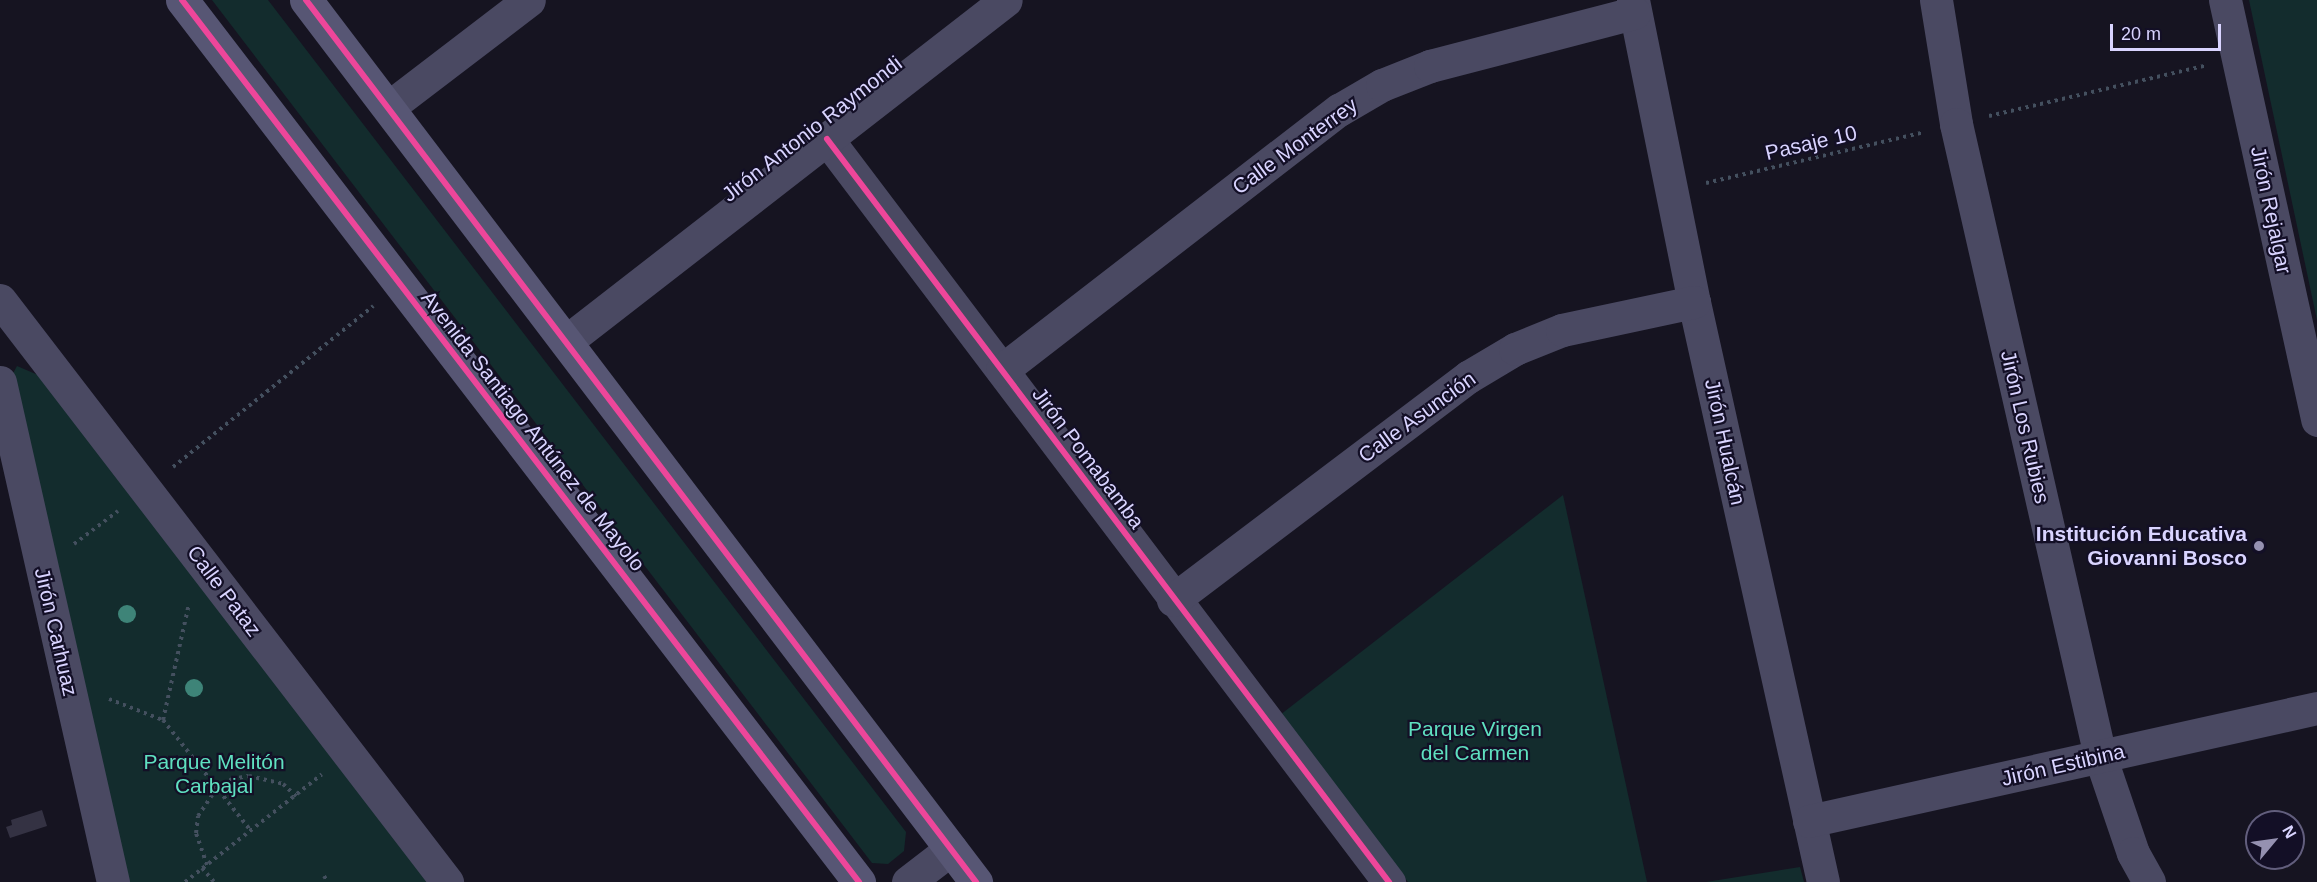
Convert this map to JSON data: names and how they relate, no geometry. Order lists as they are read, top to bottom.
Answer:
{
  "streets": {
    "main road": ["Avenida Santiago Antúnez de Mayolo"],
    "street": [
      "Jirón Antonio Raymondi",
      "Calle Monterrey",
      "Jirón Rejalgar",
      "Calle Asunción",
      "Jirón Los Rubies",
      "Jirón Hualcán",
      "Jirón Pomabamba",
      "Calle Pataz",
      "Jirón Carhuaz",
      "Jirón Estibina"
    ],
    "path": ["Pasaje 10"]
  },
  "crossings": [
    ["Jirón Antonio Raymondi", "Jirón Pomabamba"],
    ["Pasaje 10", "Jirón Rejalgar"],
    ["Pasaje 10", "Jirón Los Rubies"],
    ["Pasaje 10", "Jirón Hualcán"],
    ["Calle Monterrey", "Jirón Hualcán"],
    ["Calle Monterrey", "Jirón Pomabamba"],
    ["Calle Asunción", "Jirón Hualcán"],
    ["Calle Asunción", "Jirón Pomabamba"],
    ["Jirón Los Rubies", "Jirón Estibina"],
    ["Jirón Hualcán", "Jirón Estibina"]
  ],
  "parks": ["Parque Virgen del Carmen", "Parque Melitón Carbajal"],
  "places": ["Institución Educativa Giovanni Bosco"],
  "scale_bar": "20 m",
  "north": "top right"
}
